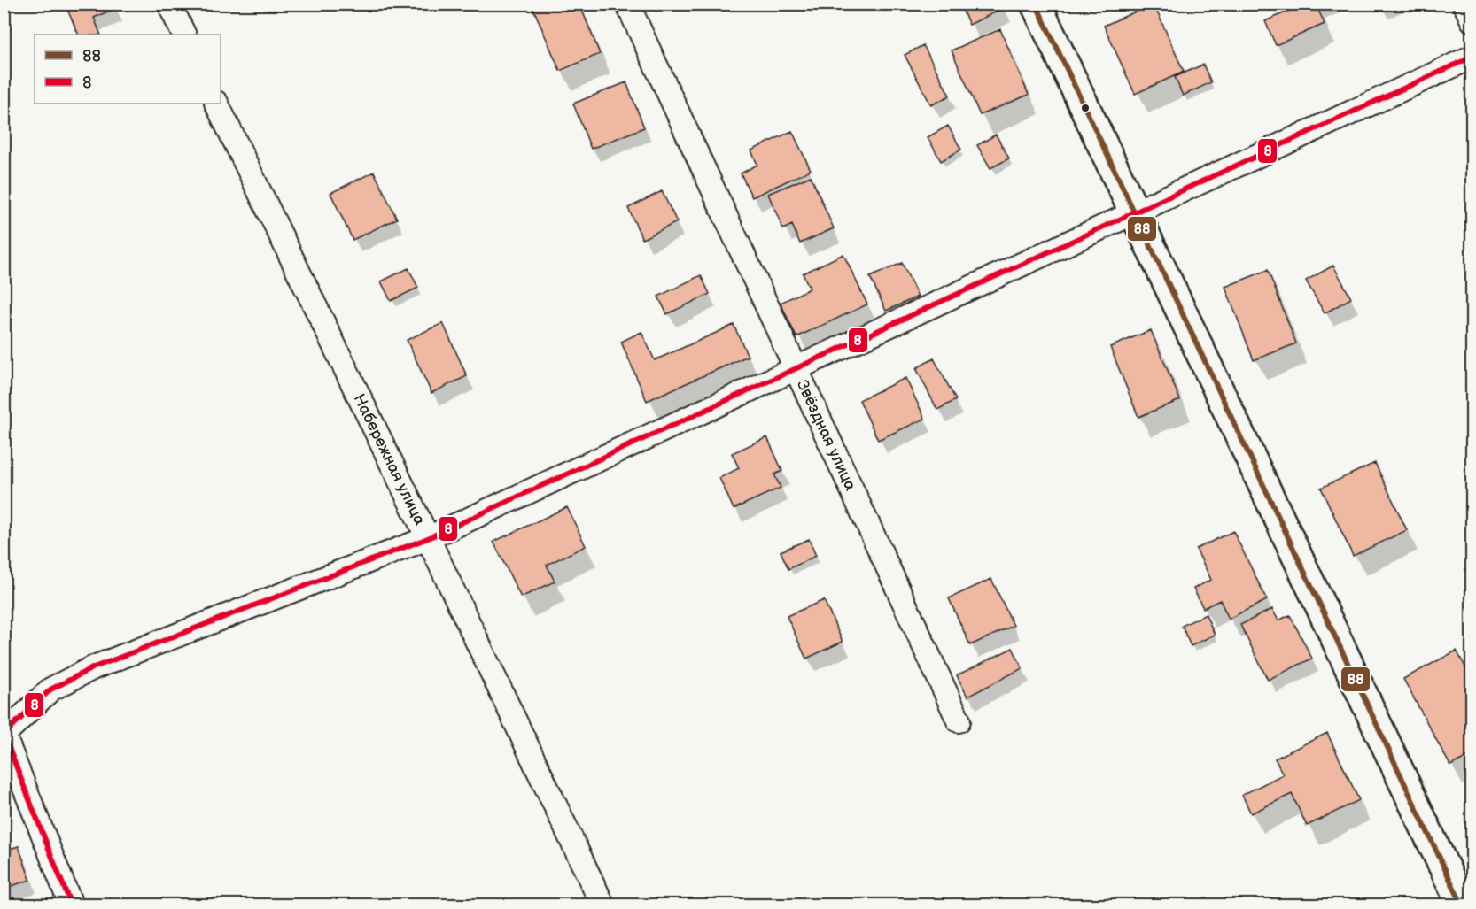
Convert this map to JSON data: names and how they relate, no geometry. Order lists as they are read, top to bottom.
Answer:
{
  "streets": {
    "street": ["Звёздная улица", "Набережная улица"]
  },
  "lines": ["transit line 88", "transit line 8"],
  "legend": ["88", "8"]
}
